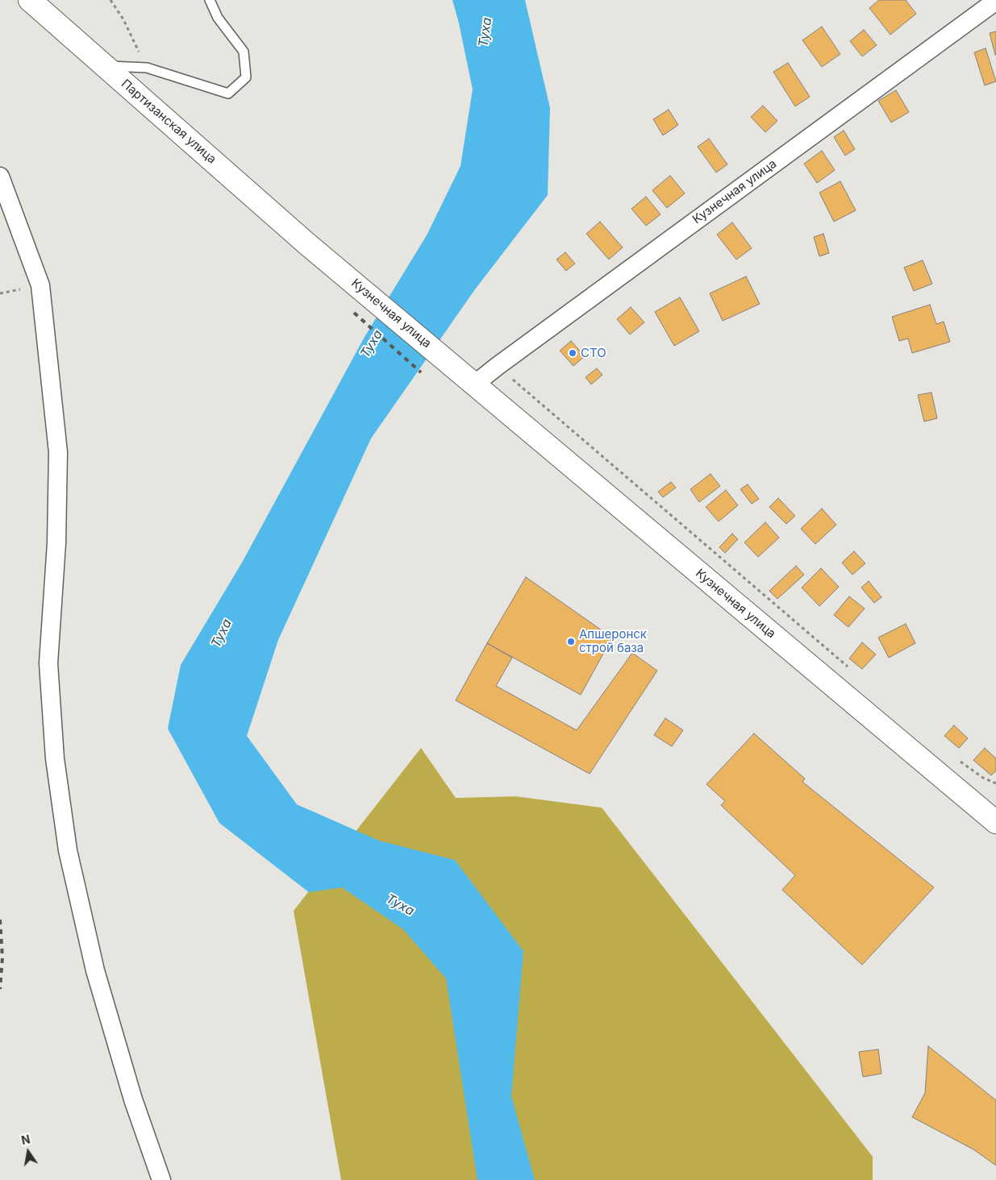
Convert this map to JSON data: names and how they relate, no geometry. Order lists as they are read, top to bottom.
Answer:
{
  "streets": {
    "main road": ["Партизанская улица", "Кузнечная улица"]
  },
  "crossings": [
    ["Партизанская улица", "Кузнечная улица"]
  ],
  "water": ["Туха"],
  "places": ["СТО", "Апшеронск строй база"],
  "north": "top"
}
